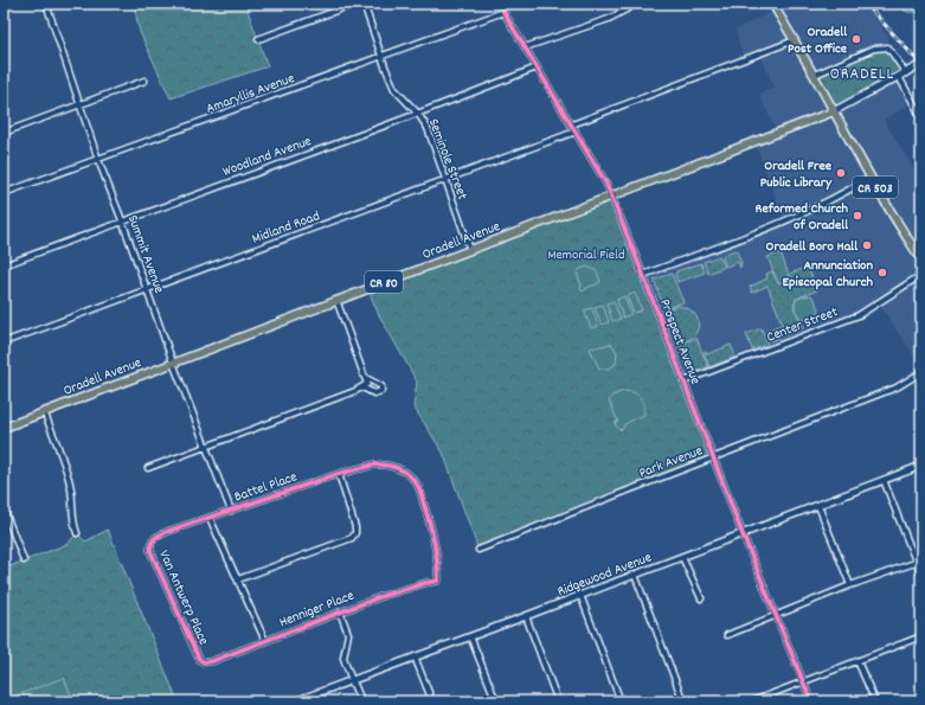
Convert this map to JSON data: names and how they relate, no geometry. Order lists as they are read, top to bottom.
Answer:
{
  "streets": {
    "main road": ["CR 503", "Oradell Avenue", "CR 80"],
    "street": [
      "Amaryllis Avenue",
      "Woodland Avenue",
      "Seminole Street",
      "Midland Road",
      "Summit Avenue",
      "Center Street",
      "Prospect Avenue",
      "Park Avenue",
      "Battel Place",
      "Ridgewood Avenue",
      "Van Antwerp Place",
      "Henniger Place"
    ]
  },
  "crossings": [
    ["Amaryllis Avenue", "Seminole Street"],
    ["Amaryllis Avenue", "Summit Avenue"],
    ["Amaryllis Avenue", "Prospect Avenue"],
    ["Woodland Avenue", "Seminole Street"],
    ["Woodland Avenue", "Summit Avenue"],
    ["Woodland Avenue", "Prospect Avenue"],
    ["Seminole Street", "Midland Road"],
    ["Seminole Street", "Oradell Avenue"],
    ["CR 503", "Oradell Avenue"],
    ["Midland Road", "Summit Avenue"],
    ["Midland Road", "Prospect Avenue"],
    ["Oradell Avenue", "Summit Avenue"],
    ["Oradell Avenue", "Prospect Avenue"],
    ["Summit Avenue", "Battel Place"],
    ["Center Street", "Prospect Avenue"],
    ["Prospect Avenue", "Park Avenue"],
    ["Prospect Avenue", "Ridgewood Avenue"],
    ["Battel Place", "Van Antwerp Place"],
    ["Battel Place", "Henniger Place"],
    ["Van Antwerp Place", "Henniger Place"]
  ],
  "districts": ["ORADELL"],
  "parks": ["Memorial Field"],
  "places": [
    "Oradell Post Office",
    "Oradell Free Public Library",
    "Reformed Church of Oradell",
    "Oradell Boro Hall",
    "Annunciation Episcopal Church"
  ]
}
